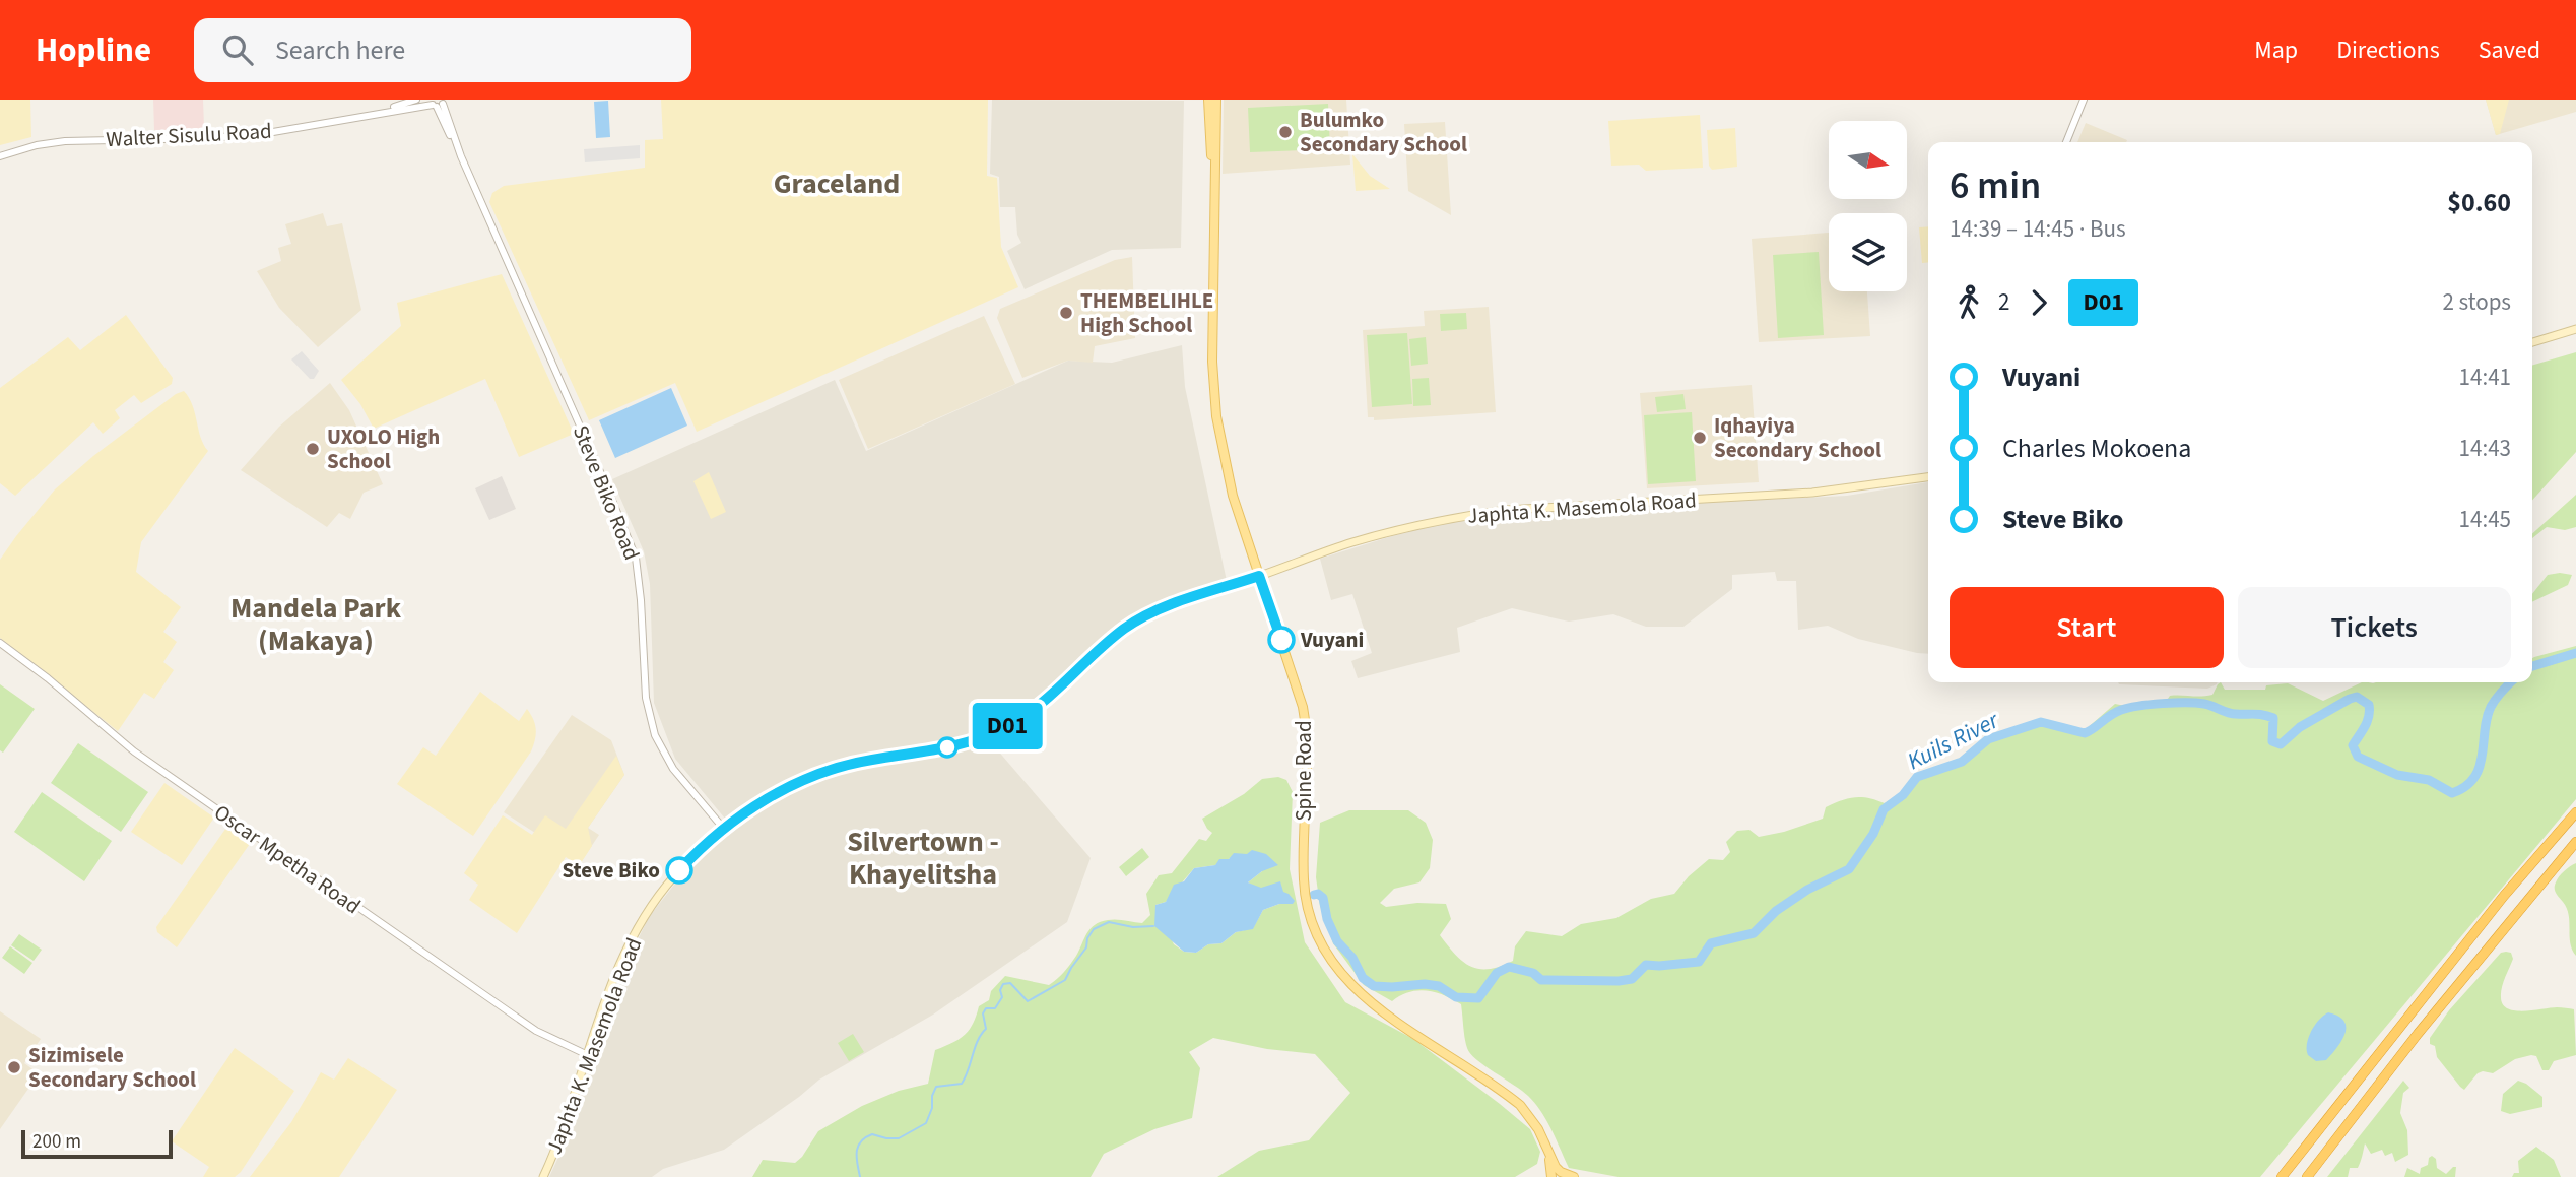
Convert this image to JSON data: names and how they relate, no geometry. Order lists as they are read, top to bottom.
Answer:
{
  "streets": {
    "main road": ["Japhta K. Masemola Road", "Spine Road"],
    "street": ["Walter Sisulu Road", "Steve Biko Road", "Oscar Mpetha Road"]
  },
  "crossings": [
    ["Walter Sisulu Road", "Steve Biko Road"],
    ["Steve Biko Road", "Japhta K. Masemola Road"],
    ["Japhta K. Masemola Road", "Spine Road"],
    ["Japhta K. Masemola Road", "Oscar Mpetha Road"]
  ],
  "districts": ["Graceland", "Mandela Park (Makaya)", "Silvertown - Khayelitsha"],
  "water": ["Kuils River"],
  "places": [
    "Bulumko Secondary School",
    "THEMBELIHLE High School",
    "Iqhayiya Secondary School",
    "UXOLO High School",
    "Vuyani",
    "Steve Biko",
    "Sizimisele Secondary School"
  ],
  "lines": ["bus line D01"],
  "scale_bar": "200 m",
  "north": "right",
  "page": {
    "header": "Hopline",
    "search": "Search here",
    "nav": ["Map", "Directions", "Saved"],
    "on_map": "D01",
    "heading": ["6 min", "14:39 – 14:45 · Bus", "$0.60"],
    "legs": ["2", "D01", "2 stops"],
    "list": [
      {
        "name": "Vuyani",
        "value": "14:41"
      },
      {
        "name": "Charles Mokoena",
        "value": "14:43"
      },
      {
        "name": "Steve Biko",
        "value": "14:45"
      }
    ],
    "buttons": ["Start", "Tickets"],
    "scale": "200 m"
  }
}
